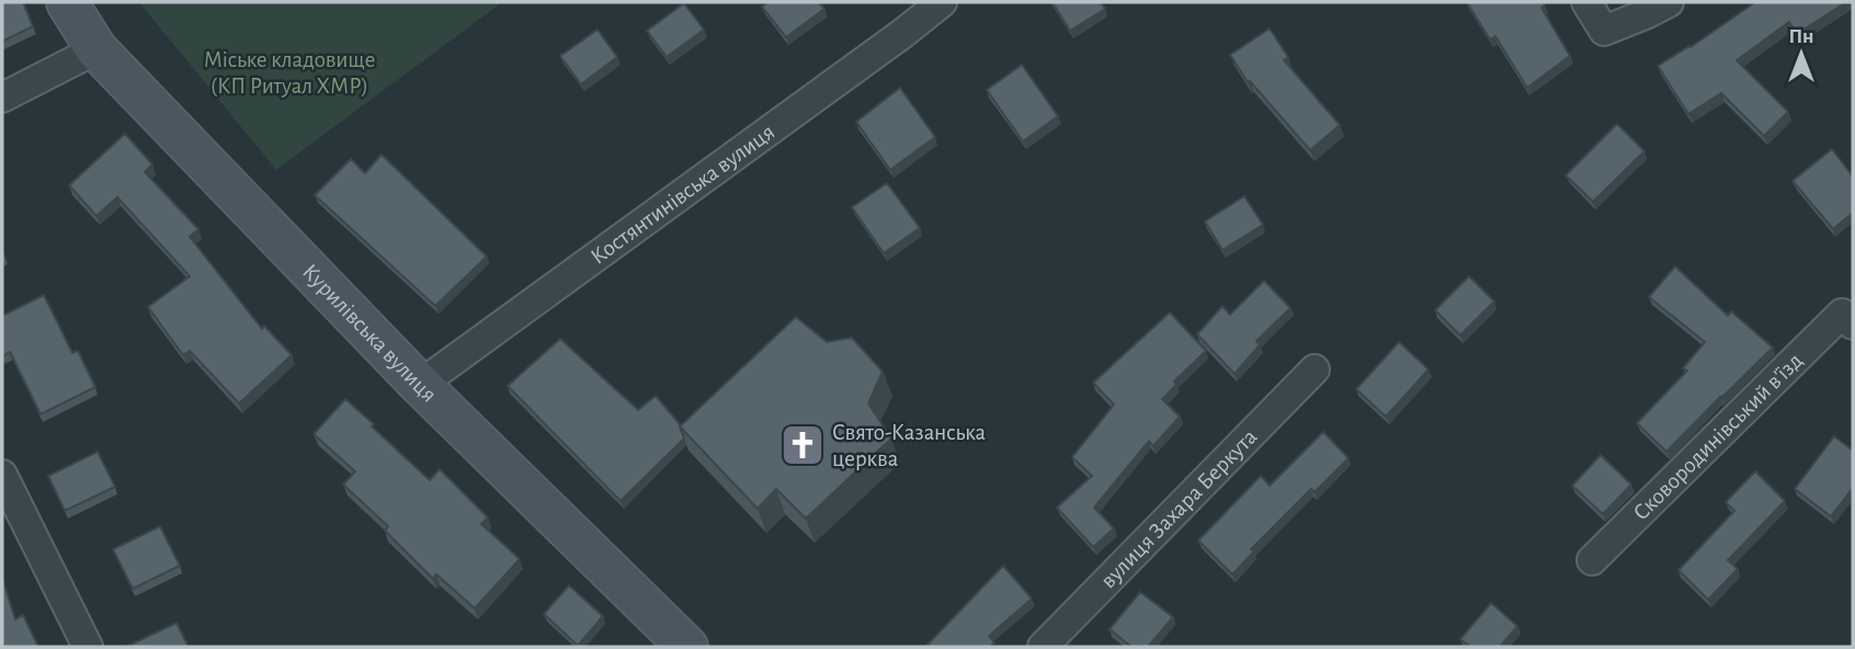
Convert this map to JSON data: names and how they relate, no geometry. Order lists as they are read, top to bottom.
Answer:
{
  "streets": {
    "main road": ["Курилівська вулиця"],
    "street": ["Костянтинівська вулиця", "Сковородинівський в’їзд", "вулиця Захара Беркута"]
  },
  "crossings": [
    ["Костянтинівська вулиця", "Курилівська вулиця"]
  ],
  "parks": ["Міське кладовище (КП Ритуал ХМР)"],
  "places": {
    "church": ["Свято-Казанська церква"]
  },
  "north": "top"
}
